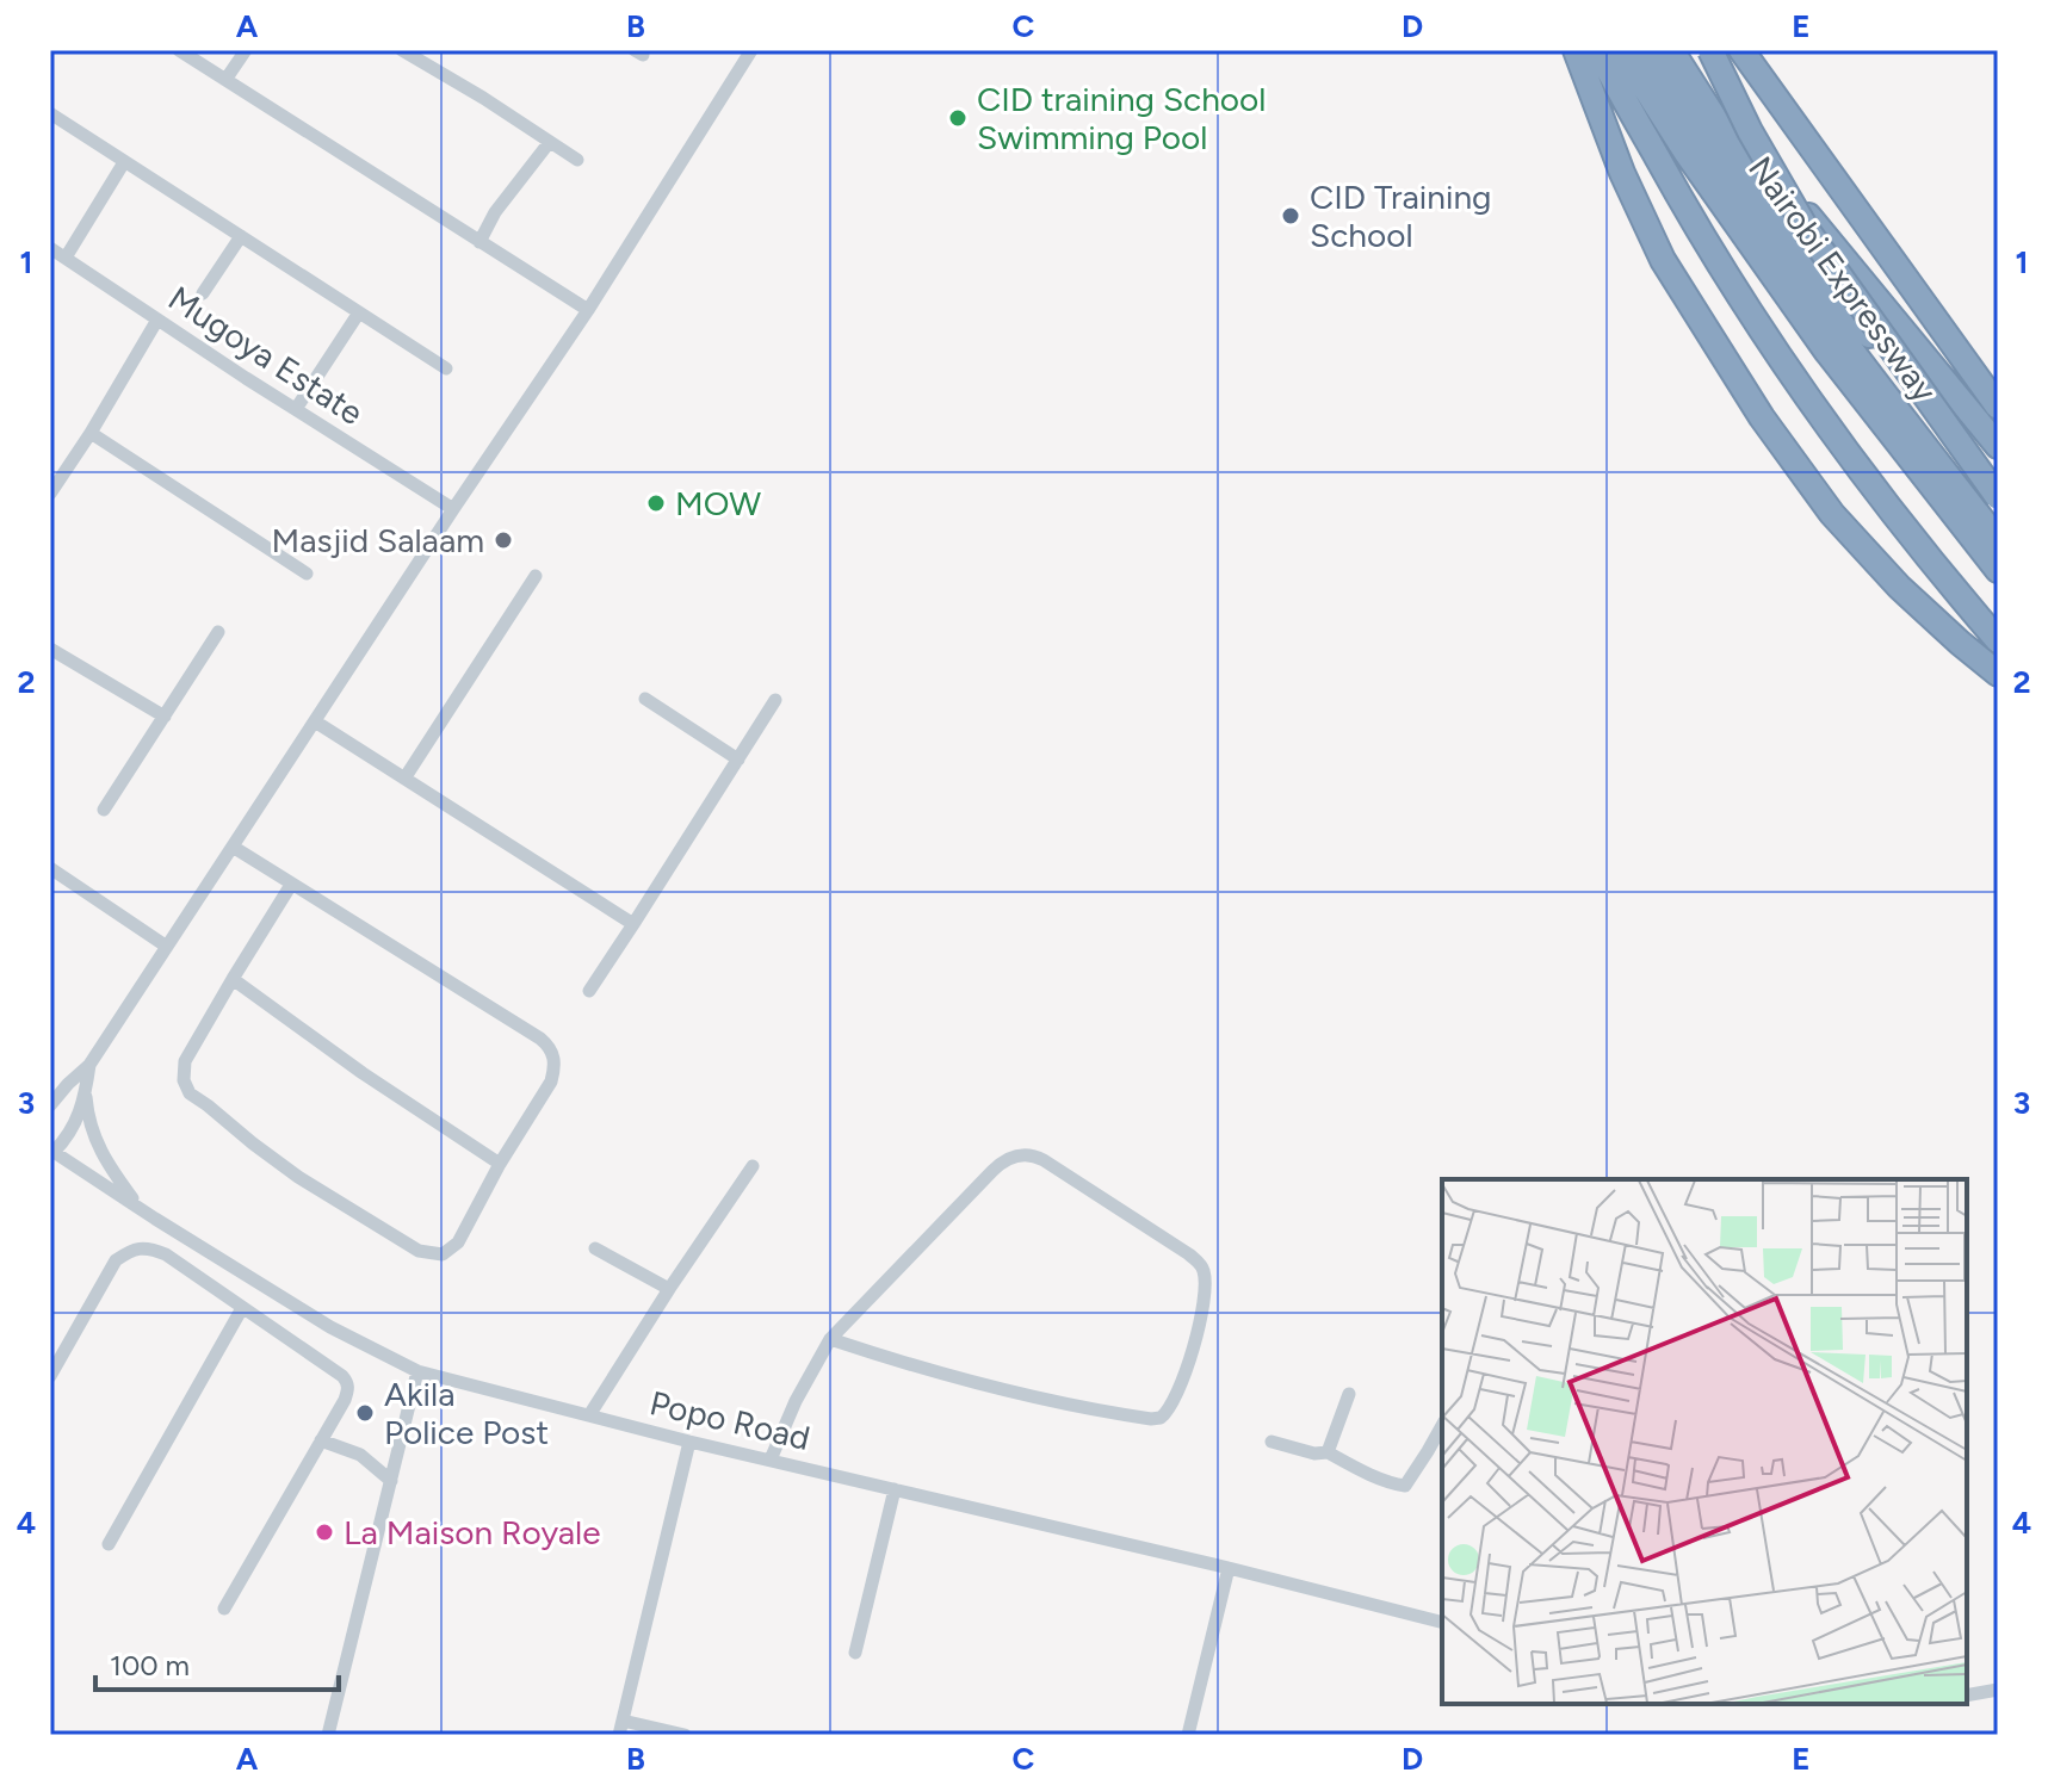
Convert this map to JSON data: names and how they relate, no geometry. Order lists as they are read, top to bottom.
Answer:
{
  "streets": {
    "highway": ["Nairobi Expressway"],
    "street": ["Mugoya Estate", "Popo Road"]
  },
  "places": [
    "CID training School Swimming Pool",
    "CID Training School",
    "MOW",
    "Masjid Salaam",
    "Akila Police Post",
    "La Maison Royale"
  ],
  "scale_bar": "100 m",
  "grid": {
    "columns": [
      "A",
      "B",
      "C",
      "D",
      "E"
    ],
    "rows": [
      "1",
      "2",
      "3",
      "4"
    ]
  }
}
